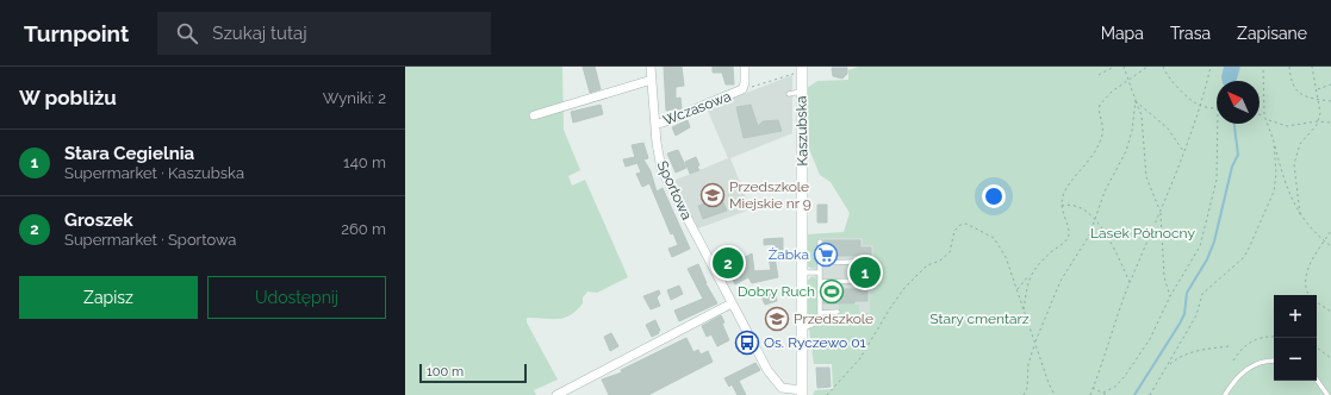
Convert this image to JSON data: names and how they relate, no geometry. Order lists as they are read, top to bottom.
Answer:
{
  "streets": {
    "main road": ["Kaszubska"],
    "street": ["Wczasowa", "Sportowa"]
  },
  "crossings": [
    ["Wczasowa", "Sportowa"],
    ["Kaszubska", "Sportowa"]
  ],
  "parks": ["Lasek Północny", "Stary cmentarz"],
  "places": {
    "school or university": ["Przedszkole Miejskie nr 9", "Przedszkole"],
    "supermarket": ["Żabka"],
    "sports": ["Dobry Ruch"],
    "bus stop": ["Os. Ryczewo 01"]
  },
  "scale_bar": "100 m",
  "north": "top left",
  "page": {
    "header": "Turnpoint",
    "search": "Szukaj tutaj",
    "nav": ["Mapa", "Trasa", "Zapisane"],
    "heading": ["W pobliżu", "Wyniki: 2"],
    "list": [
      {
        "mark": "1",
        "name": "Stara Cegielnia",
        "note": "Supermarket · Kaszubska",
        "value": "140 m"
      },
      {
        "mark": "2",
        "name": "Groszek",
        "note": "Supermarket · Sportowa",
        "value": "260 m"
      }
    ],
    "pins": ["2", "1"],
    "buttons": ["Zapisz", "Udostępnij"],
    "map_buttons": ["+", "−"],
    "scale": "100 m"
  }
}
